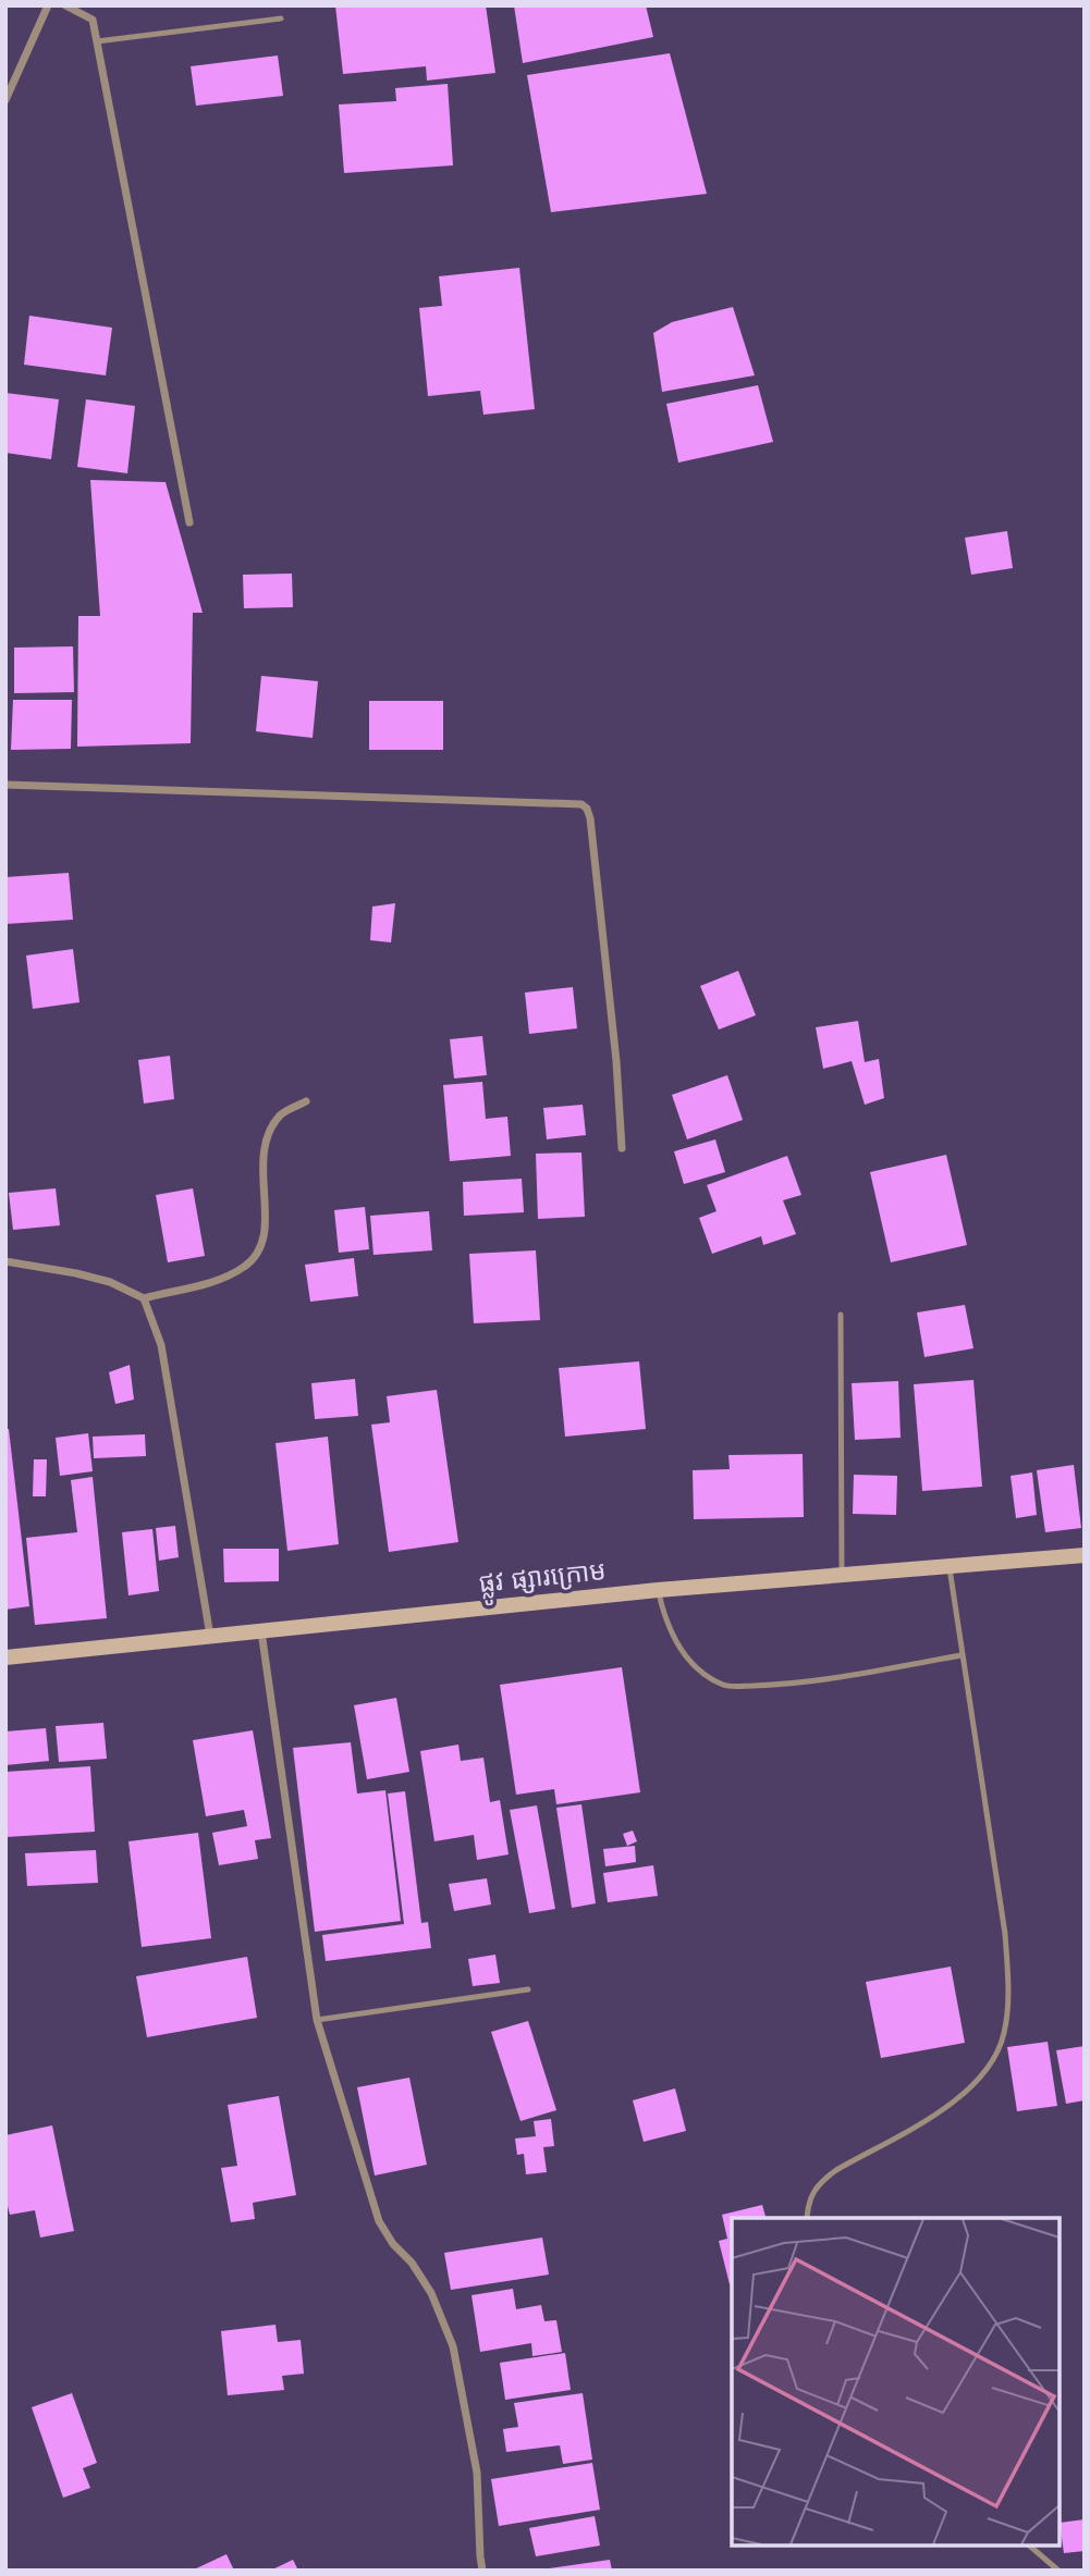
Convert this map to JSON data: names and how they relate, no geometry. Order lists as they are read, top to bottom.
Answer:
{
  "streets": {
    "main road": ["ផ្លូវ ផ្សារក្រោម"]
  }
}
